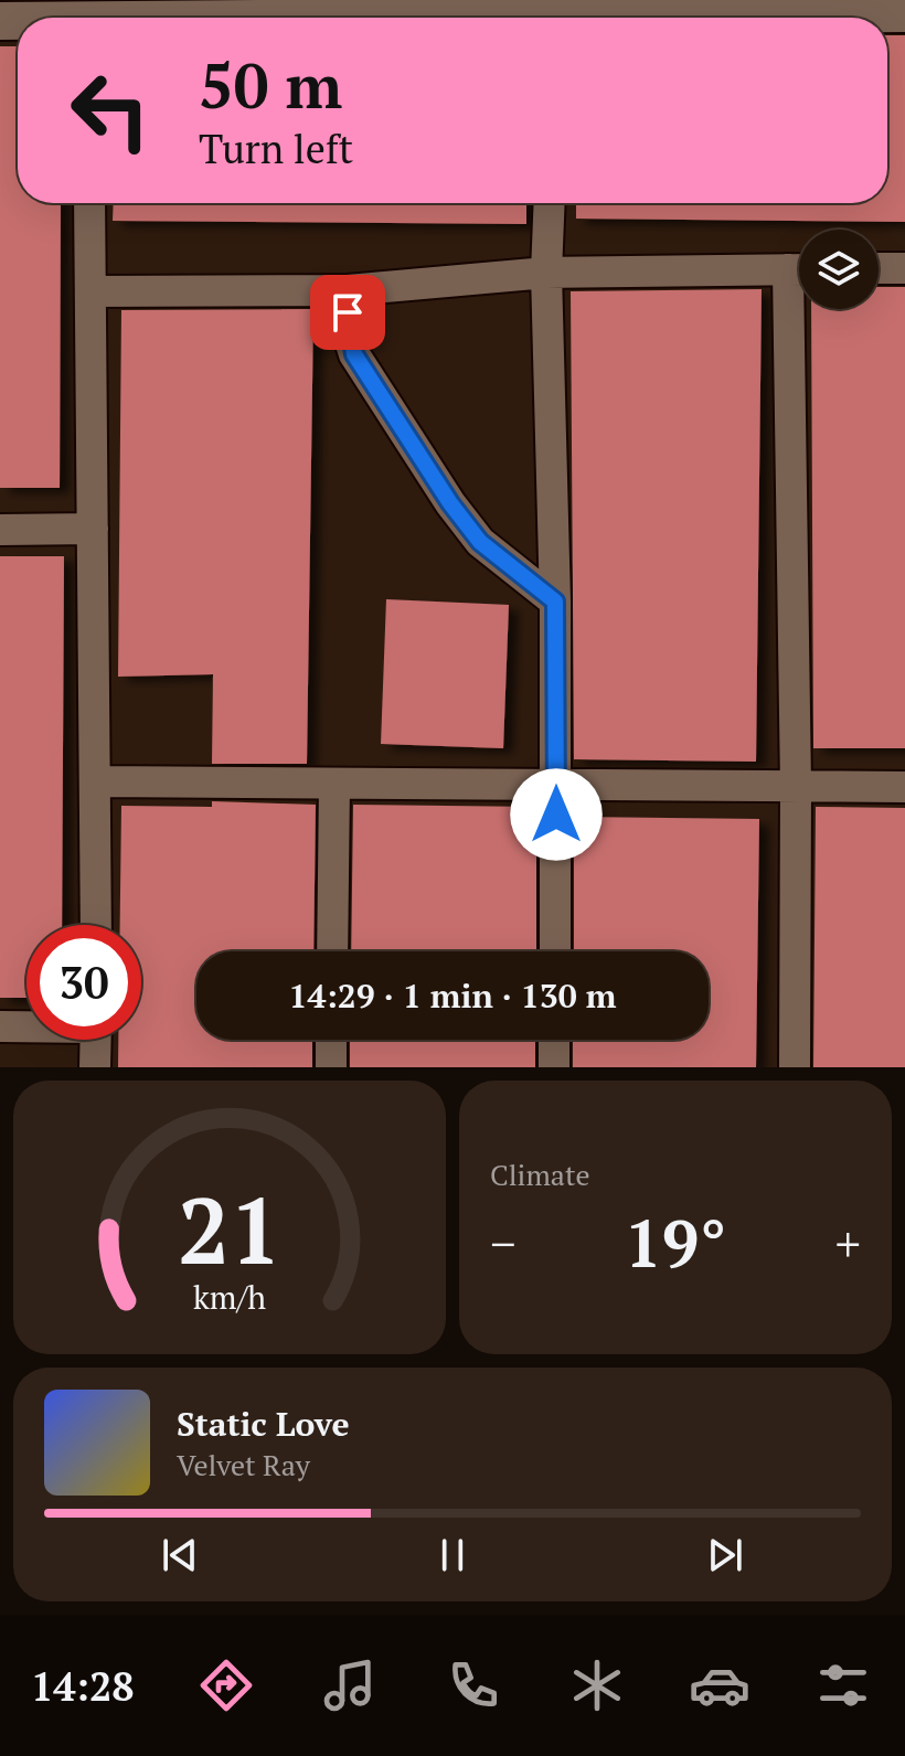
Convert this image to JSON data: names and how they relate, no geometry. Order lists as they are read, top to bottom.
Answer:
{
  "page": {
    "turn": ["50 m", "Turn left"],
    "limit": "30",
    "trip": "14:29 · 1 min · 130 m",
    "tile": "Climate",
    "heat": ["−", "19°", "+"],
    "song": ["Static Love", "Velvet Ray"],
    "tabs": "14:28",
    "gauge": ["21", "km/h"]
  }
}
